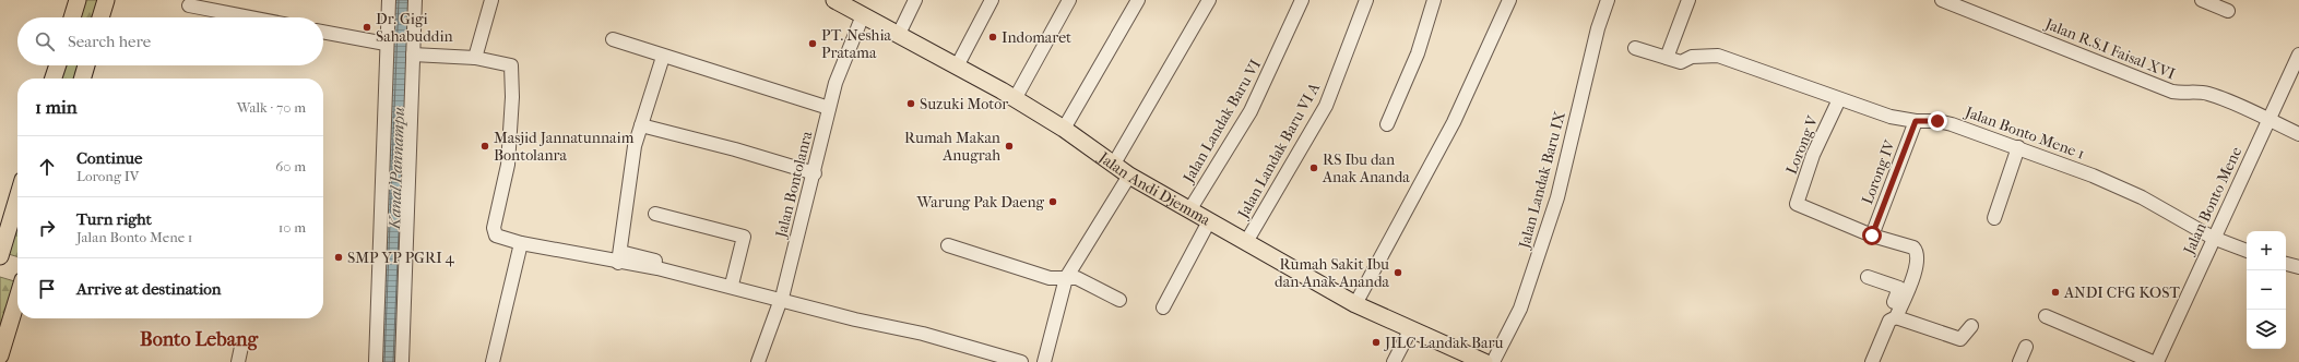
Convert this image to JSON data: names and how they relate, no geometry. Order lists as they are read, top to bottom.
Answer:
{
  "streets": {
    "main road": ["Jalan Andi Djemma"],
    "street": [
      "Jalan R.S.I Faisal XVI",
      "Jalan Landak Baru VI",
      "Jalan Bonto Mene 1",
      "Lorong V",
      "Jalan Landak Baru VI A",
      "Lorong IV",
      "Jalan Landak Baru IX",
      "Jalan Bontolanra",
      "Jalan Bonto Mene"
    ]
  },
  "crossings": [
    ["Jalan R.S.I Faisal XVI", "Jalan Bonto Mene"],
    ["Jalan Landak Baru VI", "Jalan Andi Djemma"],
    ["Jalan Bonto Mene 1", "Lorong V"],
    ["Jalan Bonto Mene 1", "Lorong IV"],
    ["Jalan Bonto Mene 1", "Jalan Bonto Mene"],
    ["Lorong V", "Lorong IV"],
    ["Jalan Landak Baru VI A", "Jalan Andi Djemma"],
    ["Jalan Bontolanra", "Jalan Andi Djemma"]
  ],
  "districts": ["Bonto Lebang"],
  "water": ["Kanal Pannampu"],
  "places": [
    "Dr. Gigi Sahabuddin",
    "Indomaret",
    "PT. Neshia Pratama",
    "Suzuki Motor",
    "Masjid Jannatunnaim Bontolanra",
    "Rumah Makan Anugrah",
    "RS Ibu dan Anak Ananda",
    "Warung Pak Daeng",
    "SMP YP PGRI 4",
    "Rumah Sakit Ibu dan Anak Ananda",
    "ANDI CFG KOST",
    "JILC Landak Baru"
  ],
  "page": {
    "search": "Search here",
    "heading": ["1 min", "Walk · 70 m"],
    "list": [
      ["Continue", "Lorong IV", "60 m"],
      ["Turn right", "Jalan Bonto Mene 1", "10 m"],
      "Arrive at destination"
    ],
    "map_buttons": ["+", "−"]
  }
}
